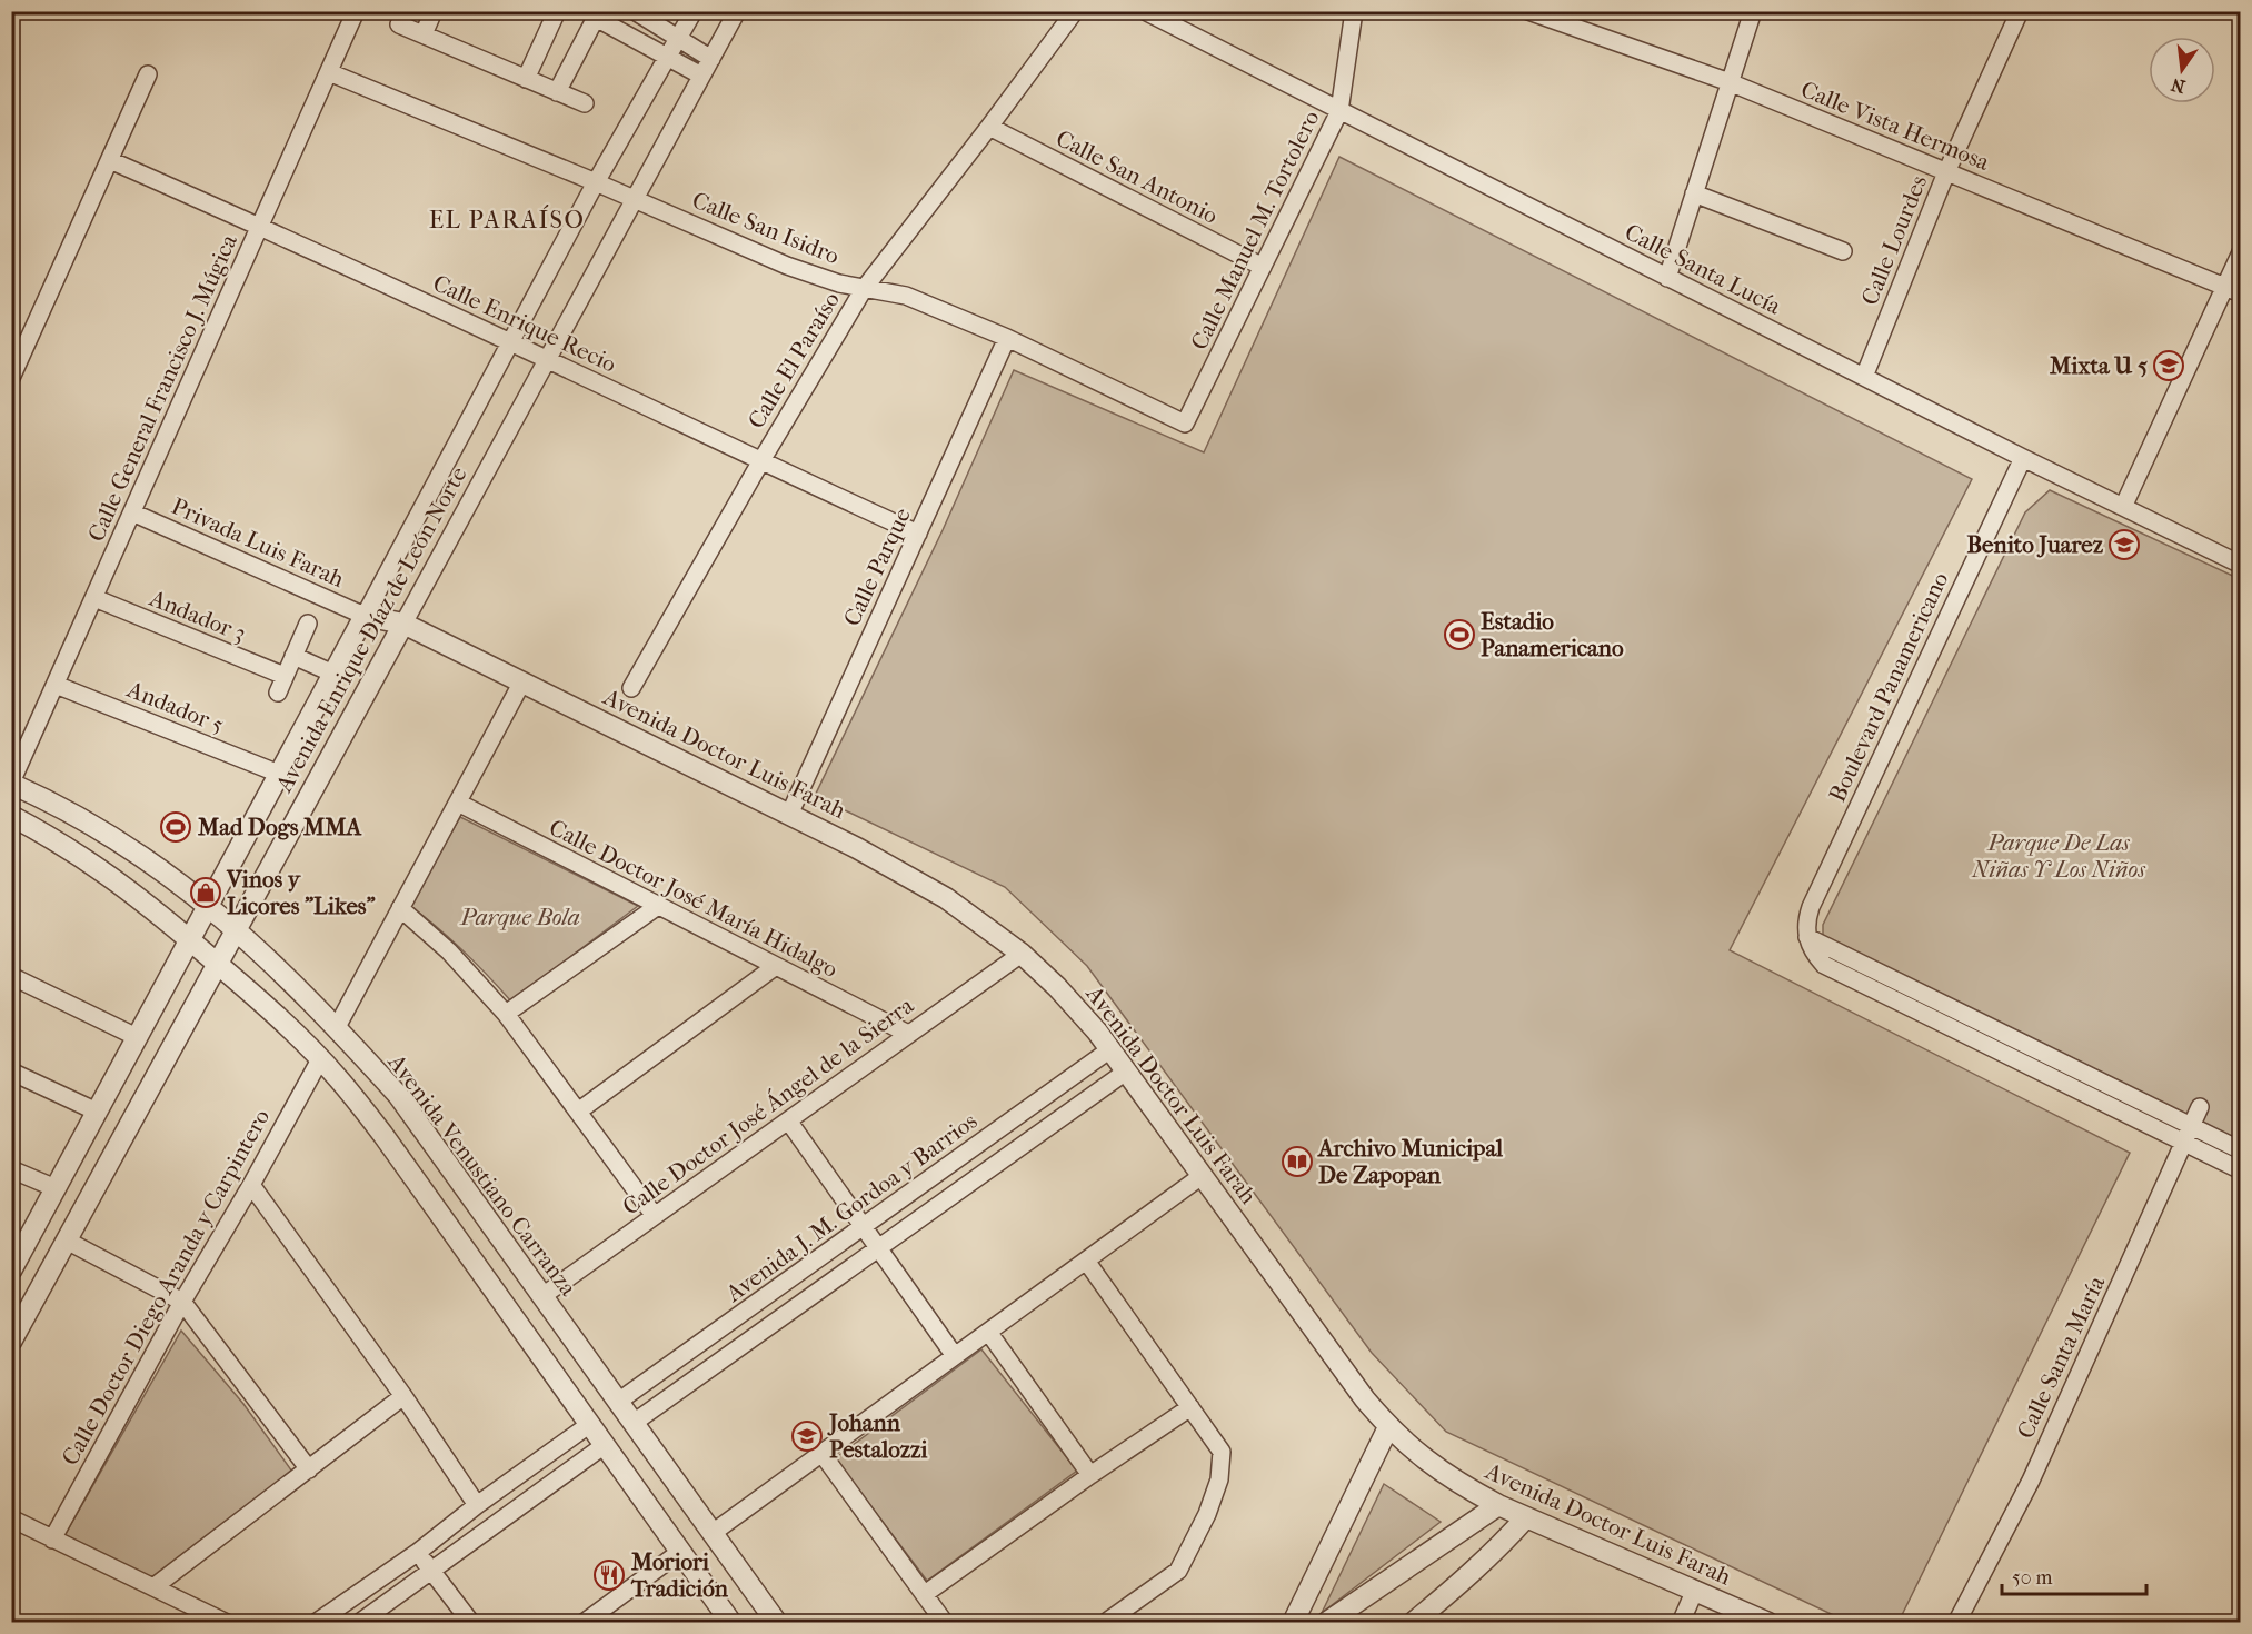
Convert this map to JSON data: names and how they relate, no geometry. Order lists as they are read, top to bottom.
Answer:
{
  "streets": {
    "street": [
      "Calle Vista Hermosa",
      "Calle San Antonio",
      "Calle San Isidro",
      "Calle Manuel M. Tortolero",
      "Calle Lourdes",
      "Calle Santa Lucía",
      "Calle Enrique Recio",
      "Calle El Paraíso",
      "Calle General Francisco J. Múgica",
      "Privada Luis Farah",
      "Calle Parque",
      "Andador 3",
      "Avenida Enrique Díaz de León Norte",
      "Boulevard Panamericano",
      "Andador 5",
      "Avenida Doctor Luis Farah",
      "Calle Doctor José María Hidalgo",
      "Calle Doctor José Ángel de la Sierra",
      "Avenida Venustiano Carranza",
      "Avenida J. M. Gordoa y Barrios",
      "Calle Doctor Diego Aranda y Carpintero",
      "Calle Santa María"
    ]
  },
  "crossings": [
    ["Calle Vista Hermosa", "Calle Lourdes"],
    ["Calle San Antonio", "Calle Manuel M. Tortolero"],
    ["Calle San Antonio", "Calle El Paraíso"],
    ["Calle San Isidro", "Calle Manuel M. Tortolero"],
    ["Calle San Isidro", "Calle El Paraíso"],
    ["Calle San Isidro", "Calle General Francisco J. Múgica"],
    ["Calle San Isidro", "Calle Parque"],
    ["Calle San Isidro", "Avenida Enrique Díaz de León Norte"],
    ["Calle Manuel M. Tortolero", "Calle Santa Lucía"],
    ["Calle Lourdes", "Calle Santa Lucía"],
    ["Calle Santa Lucía", "Boulevard Panamericano"],
    ["Calle Enrique Recio", "Calle El Paraíso"],
    ["Calle Enrique Recio", "Calle General Francisco J. Múgica"],
    ["Calle Enrique Recio", "Calle Parque"],
    ["Calle Enrique Recio", "Avenida Enrique Díaz de León Norte"],
    ["Calle General Francisco J. Múgica", "Privada Luis Farah"],
    ["Calle General Francisco J. Múgica", "Andador 3"],
    ["Calle General Francisco J. Múgica", "Andador 5"],
    ["Calle General Francisco J. Múgica", "Avenida Venustiano Carranza"],
    ["Privada Luis Farah", "Avenida Enrique Díaz de León Norte"],
    ["Privada Luis Farah", "Avenida Doctor Luis Farah"],
    ["Calle Parque", "Avenida Doctor Luis Farah"],
    ["Avenida Enrique Díaz de León Norte", "Andador 5"],
    ["Avenida Enrique Díaz de León Norte", "Avenida Doctor Luis Farah"],
    ["Avenida Enrique Díaz de León Norte", "Avenida Venustiano Carranza"],
    ["Avenida Doctor Luis Farah", "Calle Doctor José Ángel de la Sierra"],
    ["Avenida Doctor Luis Farah", "Avenida J. M. Gordoa y Barrios"],
    ["Calle Doctor José María Hidalgo", "Calle Doctor José Ángel de la Sierra"],
    ["Calle Doctor José Ángel de la Sierra", "Avenida Venustiano Carranza"],
    ["Avenida Venustiano Carranza", "Avenida J. M. Gordoa y Barrios"]
  ],
  "districts": ["EL PARAÍSO"],
  "parks": ["Parque De Las Niñas Y Los Niños", "Parque Bola"],
  "places": {
    "school or university": ["Mixta U 5", "Benito Juarez", "Johann Pestalozzi"],
    "sports": ["Estadio Panamericano", "Mad Dogs MMA"],
    "shop": ["Vinos y Licores \"Likes\""],
    "library": ["Archivo Municipal De Zapopan"],
    "restaurant": ["Moriori Tradición"]
  },
  "scale_bar": "50 m",
  "north": "bottom"
}
